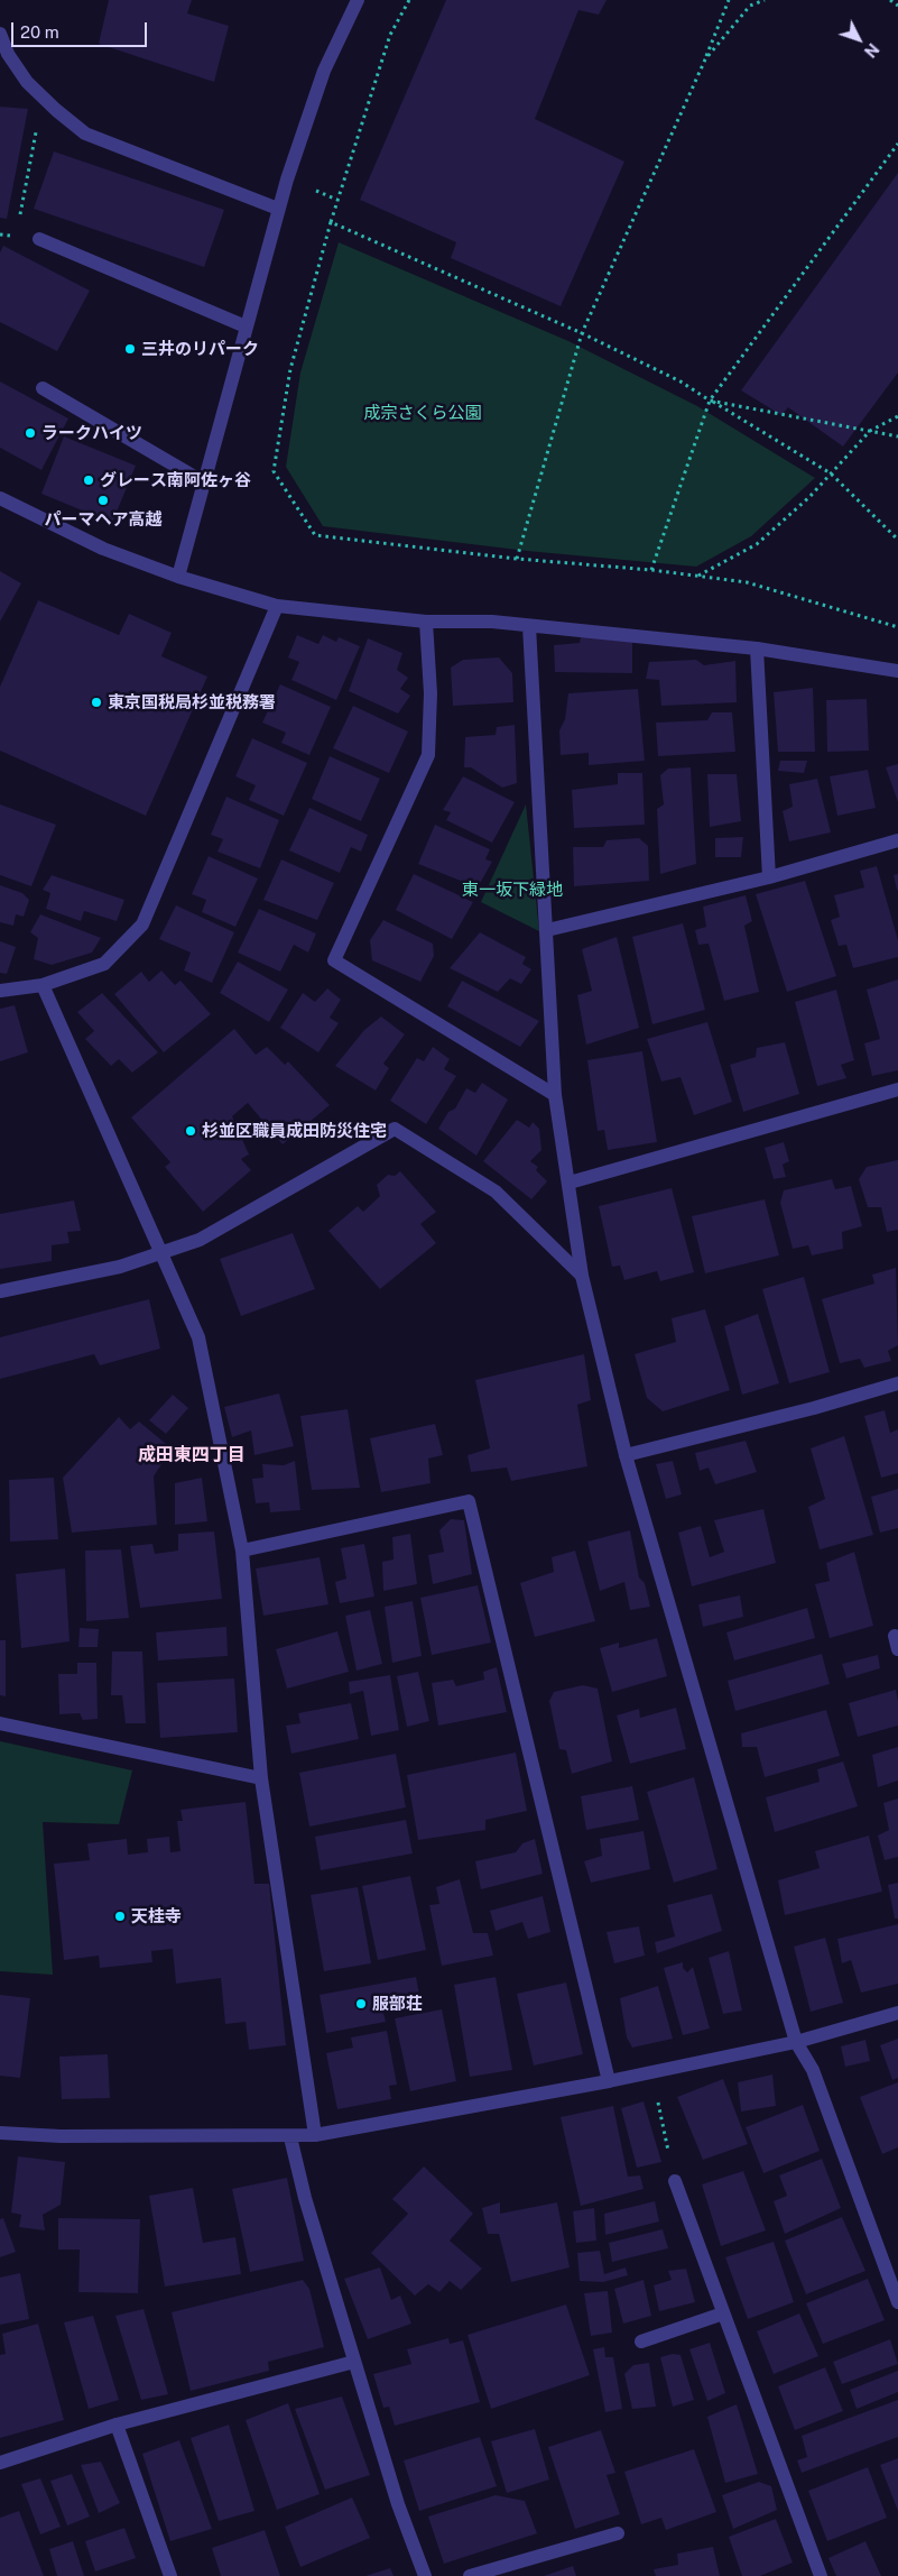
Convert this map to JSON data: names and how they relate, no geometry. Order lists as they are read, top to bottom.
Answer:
{
  "districts": ["成田東四丁目"],
  "parks": ["成宗さくら公園", "東一坂下緑地"],
  "places": [
    "三井のリパーク",
    "ラークハイツ",
    "グレース南阿佐ヶ谷",
    "パーマヘア高越",
    "東京国税局杉並税務署",
    "杉並区職員成田防災住宅",
    "天桂寺",
    "服部荘"
  ],
  "scale_bar": "20 m",
  "north": "bottom right"
}
